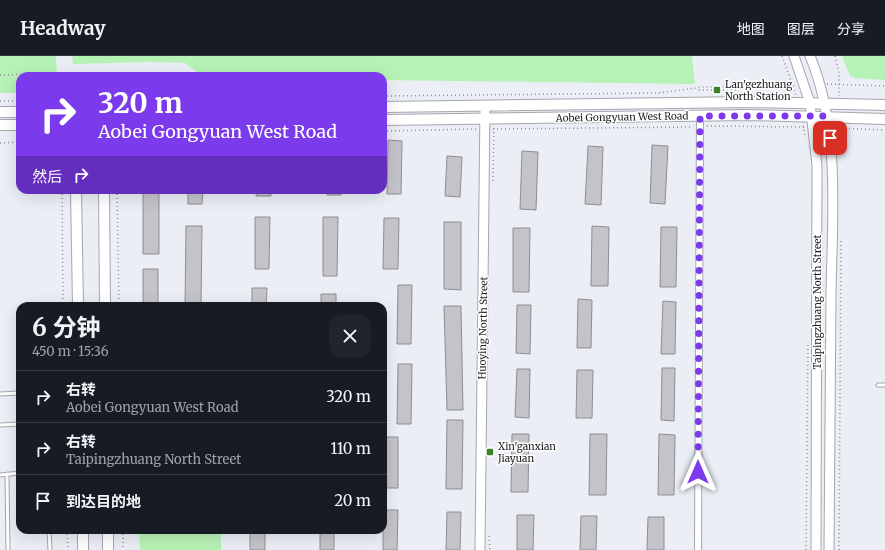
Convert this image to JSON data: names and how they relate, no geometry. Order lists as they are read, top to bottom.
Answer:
{
  "streets": {
    "main road": ["Aobei Gongyuan West Road", "Taipingzhuang North Street", "Huoying North Street"]
  },
  "crossings": [
    ["Aobei Gongyuan West Road", "Taipingzhuang North Street"],
    ["Aobei Gongyuan West Road", "Huoying North Street"]
  ],
  "places": {
    "transit": ["Lan'gezhuang North Station", "Xin'ganxian Jiayuan"]
  },
  "page": {
    "header": "Headway",
    "nav": ["地图", "图层", "分享"],
    "turn": ["320 m", "Aobei Gongyuan West Road"],
    "then": "然后",
    "heading": ["6 分钟", "450 m · 15:36"],
    "list": [
      {
        "name": "右转",
        "note": "Aobei Gongyuan West Road",
        "value": "320 m"
      },
      {
        "name": "右转",
        "note": "Taipingzhuang North Street",
        "value": "110 m"
      },
      {
        "name": "到达目的地",
        "value": "20 m"
      }
    ]
  }
}
